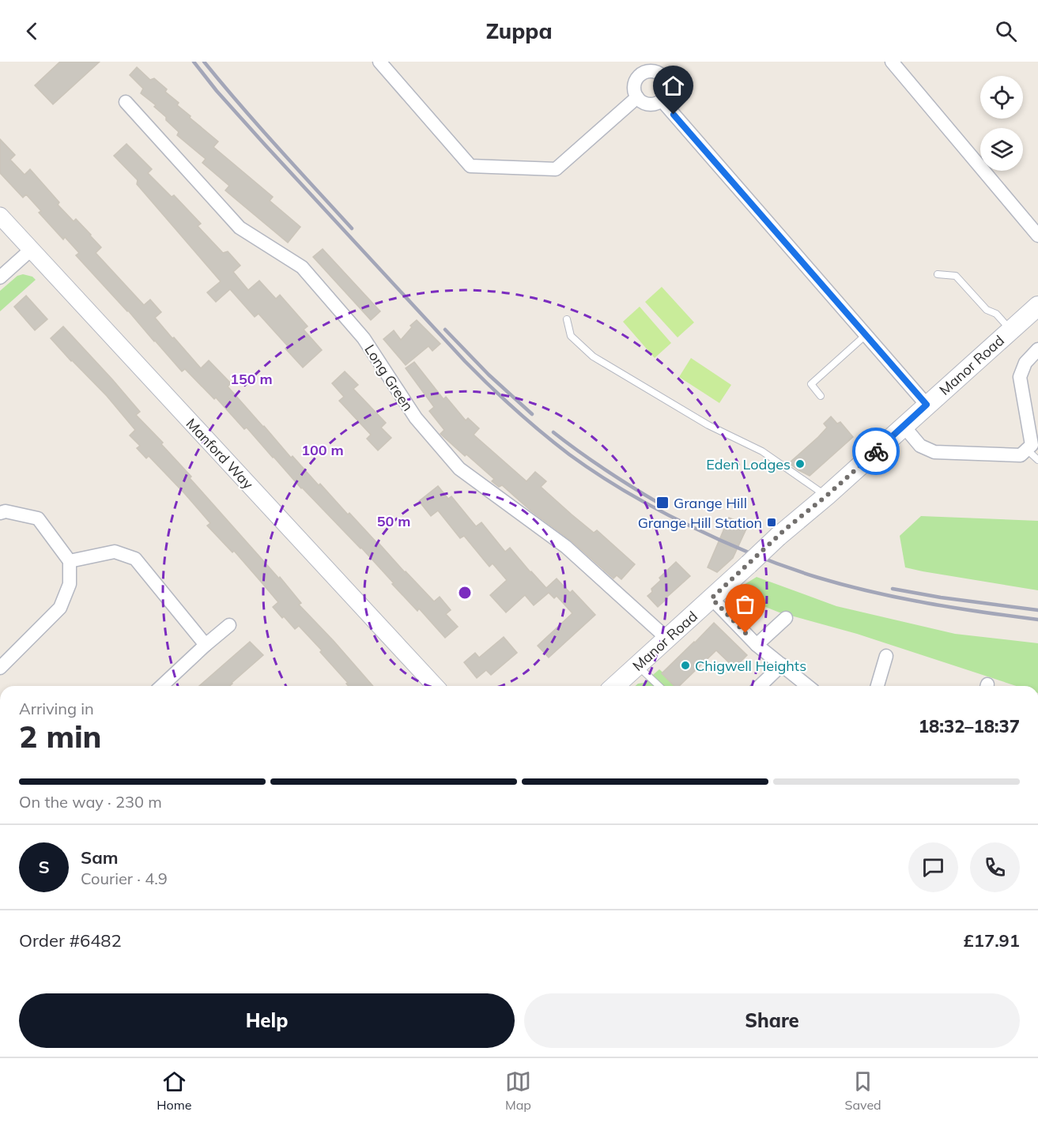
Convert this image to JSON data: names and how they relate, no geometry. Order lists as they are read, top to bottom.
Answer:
{
  "streets": {
    "main road": ["Manor Road"],
    "street": ["Long Green", "Manford Way"]
  },
  "crossings": [
    ["Manor Road", "Long Green"]
  ],
  "places": {
    "other": ["Eden Lodges", "Chigwell Heights"],
    "transit": ["Grange Hill", "Grange Hill Station"]
  },
  "page": {
    "header": "Zuppa",
    "heading": ["2 min", "Arriving in", "18:32–18:37"],
    "panel": [
      "Sam",
      "Courier · 4.9",
      "Order #6482",
      "£17.91"
    ],
    "bar": "On the way · 230 m",
    "round": "S",
    "buttons": ["Help", "Share"],
    "tabs": ["Home", "Map", "Saved"]
  },
  "rings": ["150 m", "100 m", "50 m"]
}
